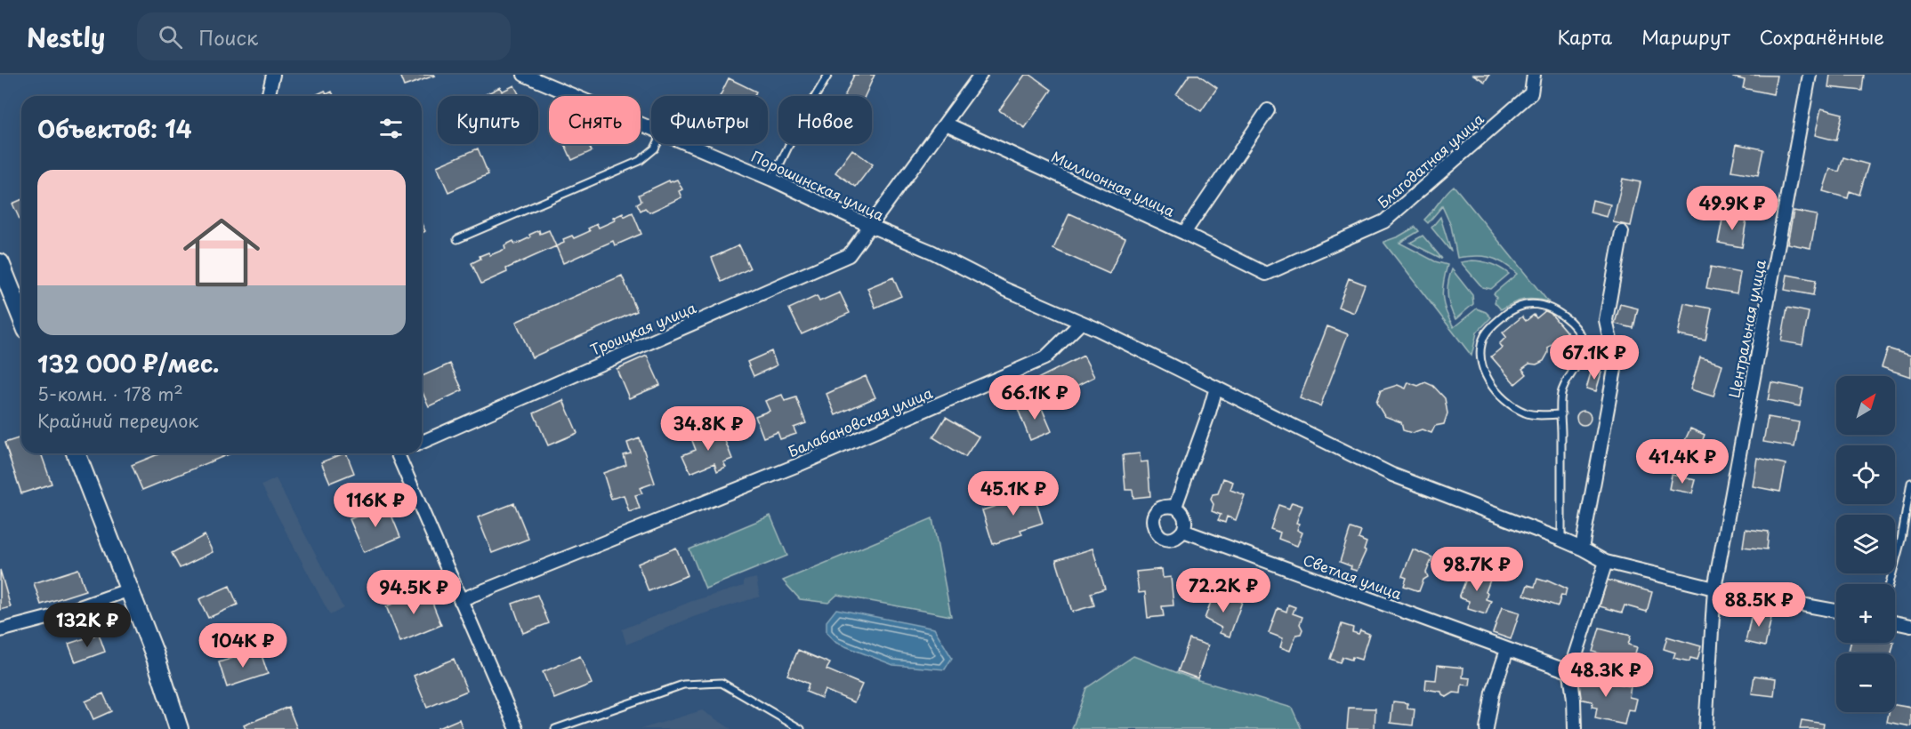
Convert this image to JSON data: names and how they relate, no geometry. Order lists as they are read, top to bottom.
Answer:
{
  "streets": {
    "street": [
      "Благодатная улица",
      "Миллионная улица",
      "Порошинская улица",
      "Троицкая улица",
      "Центральная улица",
      "Балабановская улица",
      "Светлая улица"
    ]
  },
  "crossings": [
    ["Благодатная улица", "Миллионная улица"],
    ["Миллионная улица", "Троицкая улица"],
    ["Порошинская улица", "Троицкая улица"],
    ["Порошинская улица", "Центральная улица"],
    ["Порошинская улица", "Балабановская улица"]
  ],
  "north": "top right",
  "page": {
    "header": "Nestly",
    "search": "Поиск",
    "nav": ["Карта", "Маршрут", "Сохранённые"],
    "chip": [
      "Купить",
      "Снять",
      "Фильтры",
      "Новое"
    ],
    "heading": "Объектов: 14",
    "list": [
      {
        "name": "132 000 ₽/мес.",
        "note": "5-комн. · 178 m² · Крайний переулок"
      }
    ],
    "price": [
      "49.9K ₽",
      "67.1K ₽",
      "66.1K ₽",
      "34.8K ₽",
      "41.4K ₽",
      "45.1K ₽",
      "116K ₽",
      "98.7K ₽",
      "72.2K ₽",
      "94.5K ₽",
      "88.5K ₽",
      "132K ₽",
      "104K ₽",
      "48.3K ₽"
    ],
    "map_buttons": ["+", "−"]
  }
}
